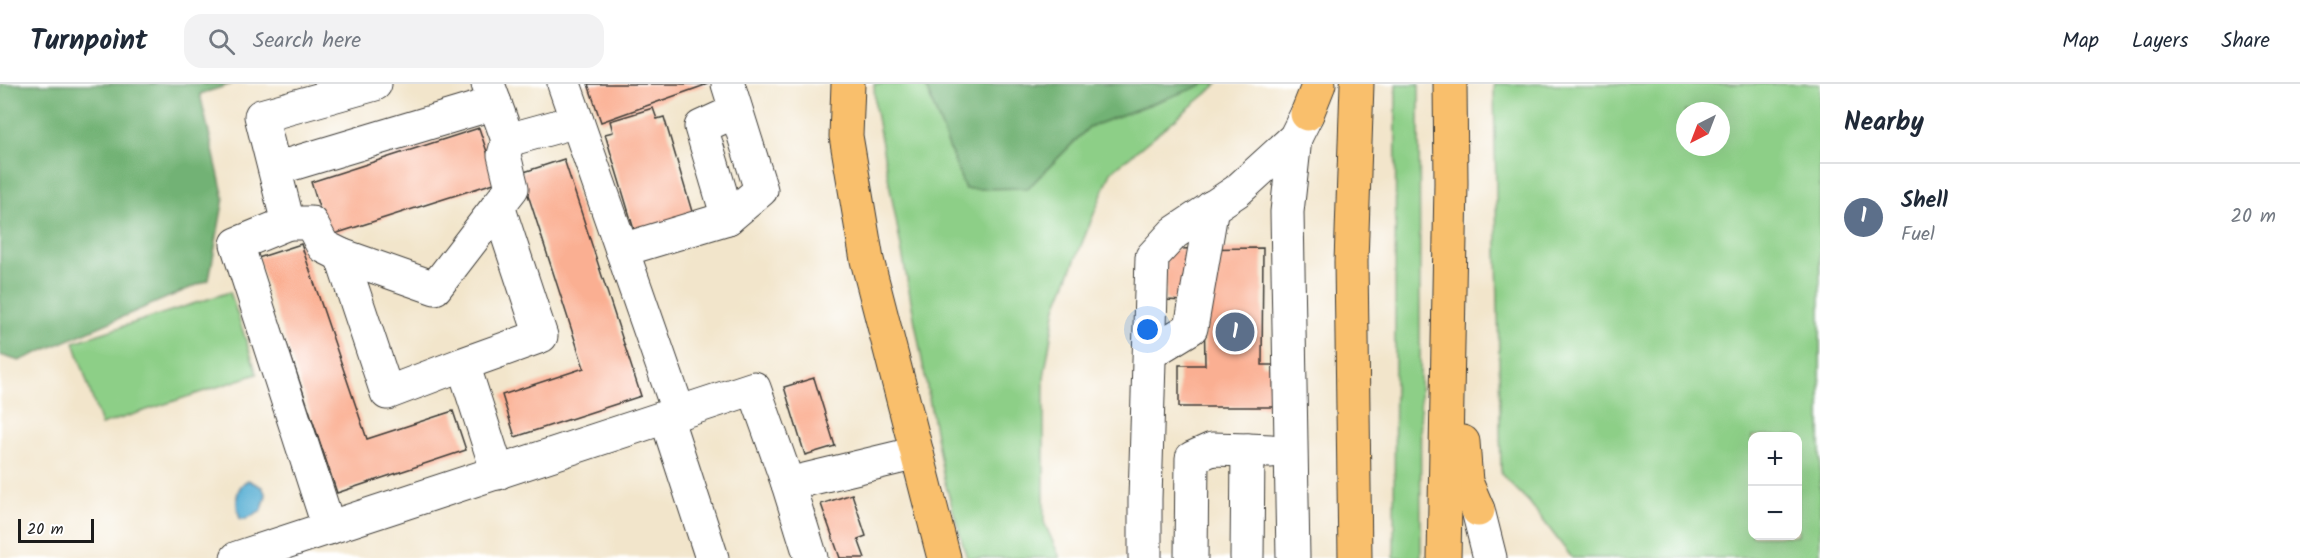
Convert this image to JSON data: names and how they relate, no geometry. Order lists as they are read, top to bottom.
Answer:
{
  "scale_bar": "20 m",
  "north": "bottom left",
  "page": {
    "header": "Turnpoint",
    "search": "Search here",
    "nav": ["Map", "Layers", "Share"],
    "heading": "Nearby",
    "list": [
      {
        "mark": "1",
        "name": "Shell",
        "note": "Fuel",
        "value": "20 m"
      }
    ],
    "pins": "1",
    "map_buttons": ["+", "−"],
    "scale": "20 m"
  }
}
